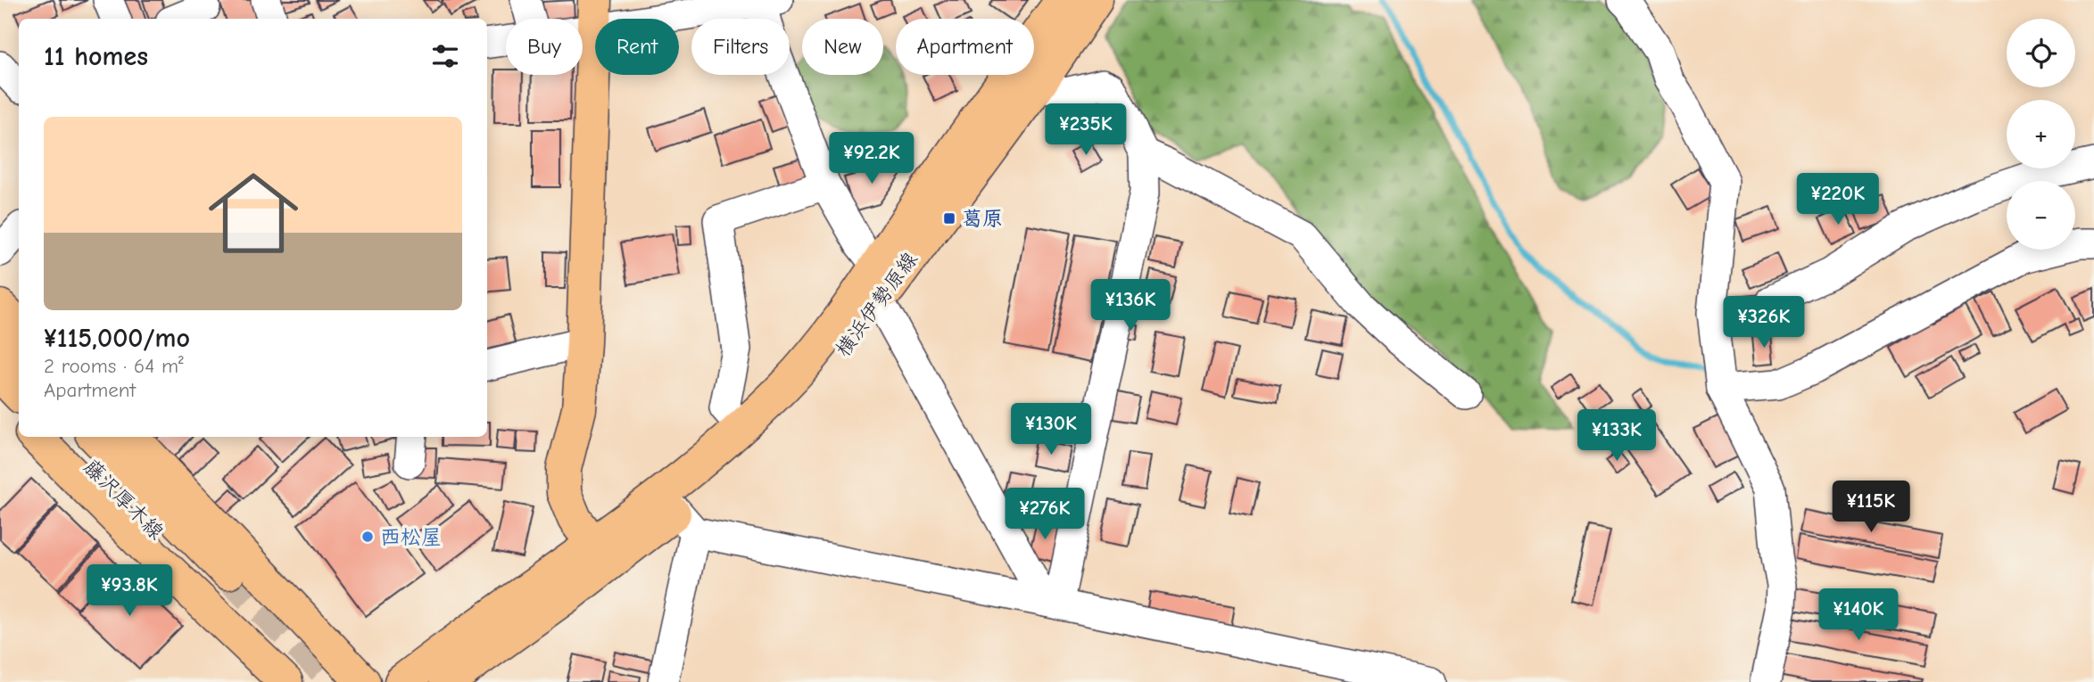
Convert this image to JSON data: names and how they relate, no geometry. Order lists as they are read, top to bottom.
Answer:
{
  "streets": {
    "main road": ["横浜伊勢原線", "藤沢厚木線"]
  },
  "places": {
    "transit": ["葛原"],
    "other": ["西松屋"]
  },
  "page": {
    "map_buttons": ["+", "−"],
    "chip": [
      "Buy",
      "Rent",
      "Filters",
      "New",
      "Apartment"
    ],
    "heading": "11 homes",
    "list": [
      {
        "name": "¥115,000/mo",
        "note": "2 rooms · 64 m² · Apartment"
      }
    ],
    "price": [
      "¥235K",
      "¥92.2K",
      "¥220K",
      "¥136K",
      "¥326K",
      "¥130K",
      "¥133K",
      "¥115K",
      "¥276K",
      "¥93.8K",
      "¥140K"
    ]
  }
}
